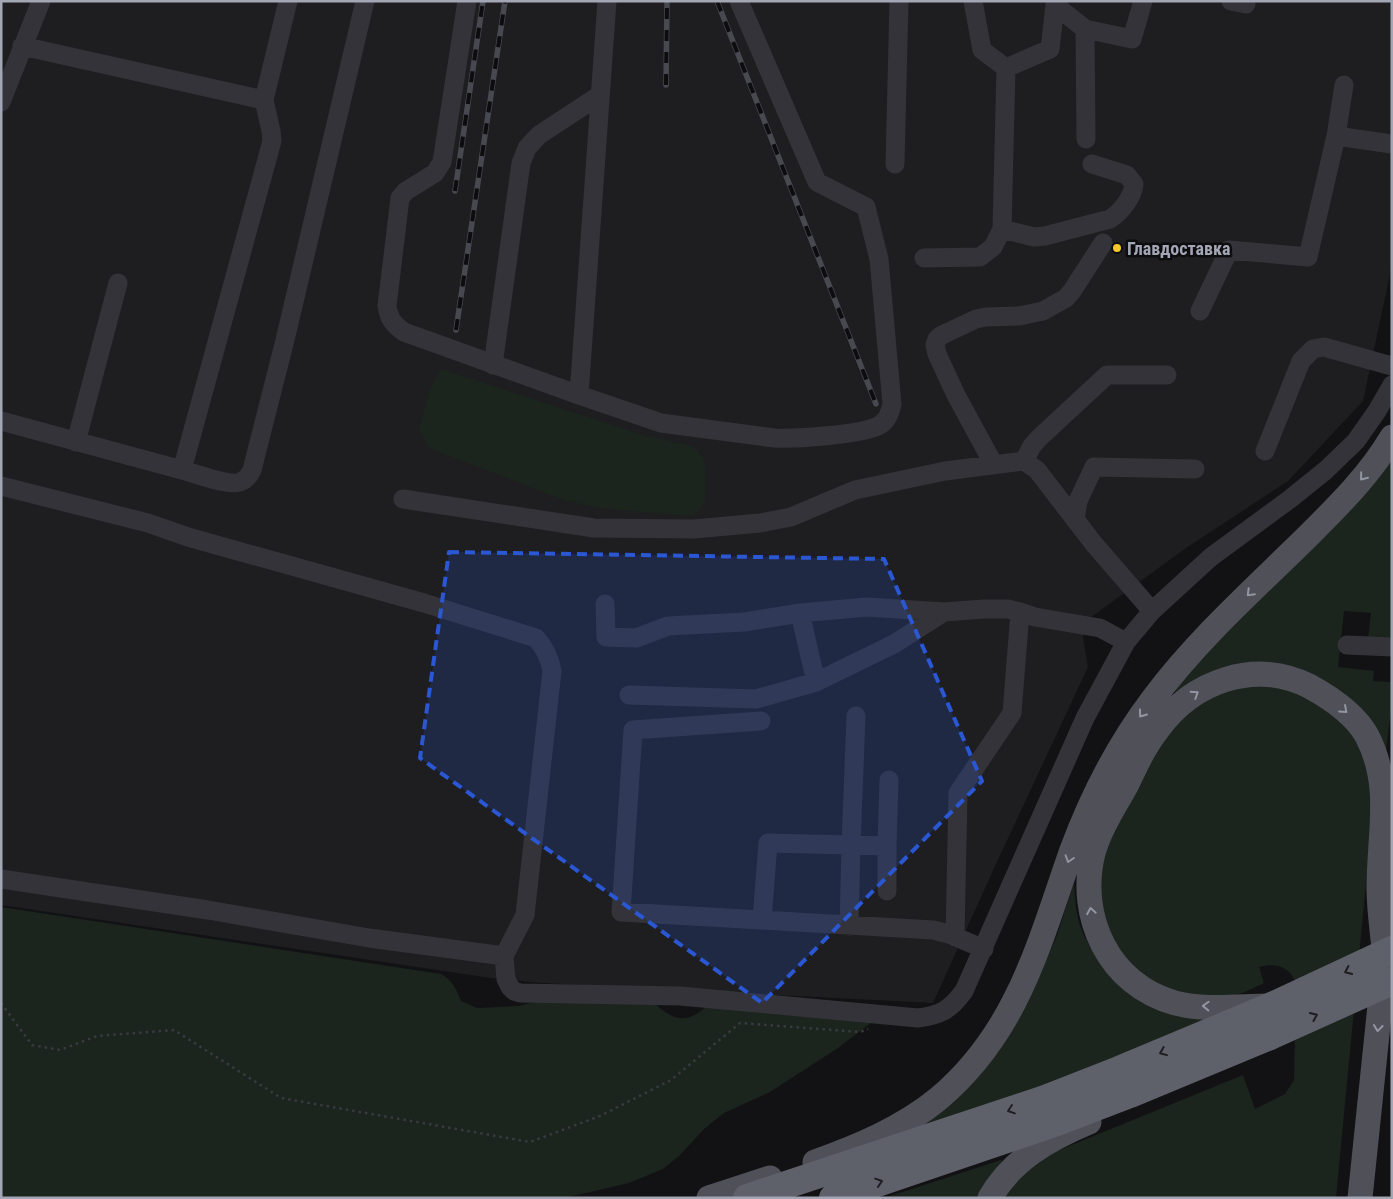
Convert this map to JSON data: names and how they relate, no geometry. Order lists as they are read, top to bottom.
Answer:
{
  "places": ["Главдоставка"]
}
